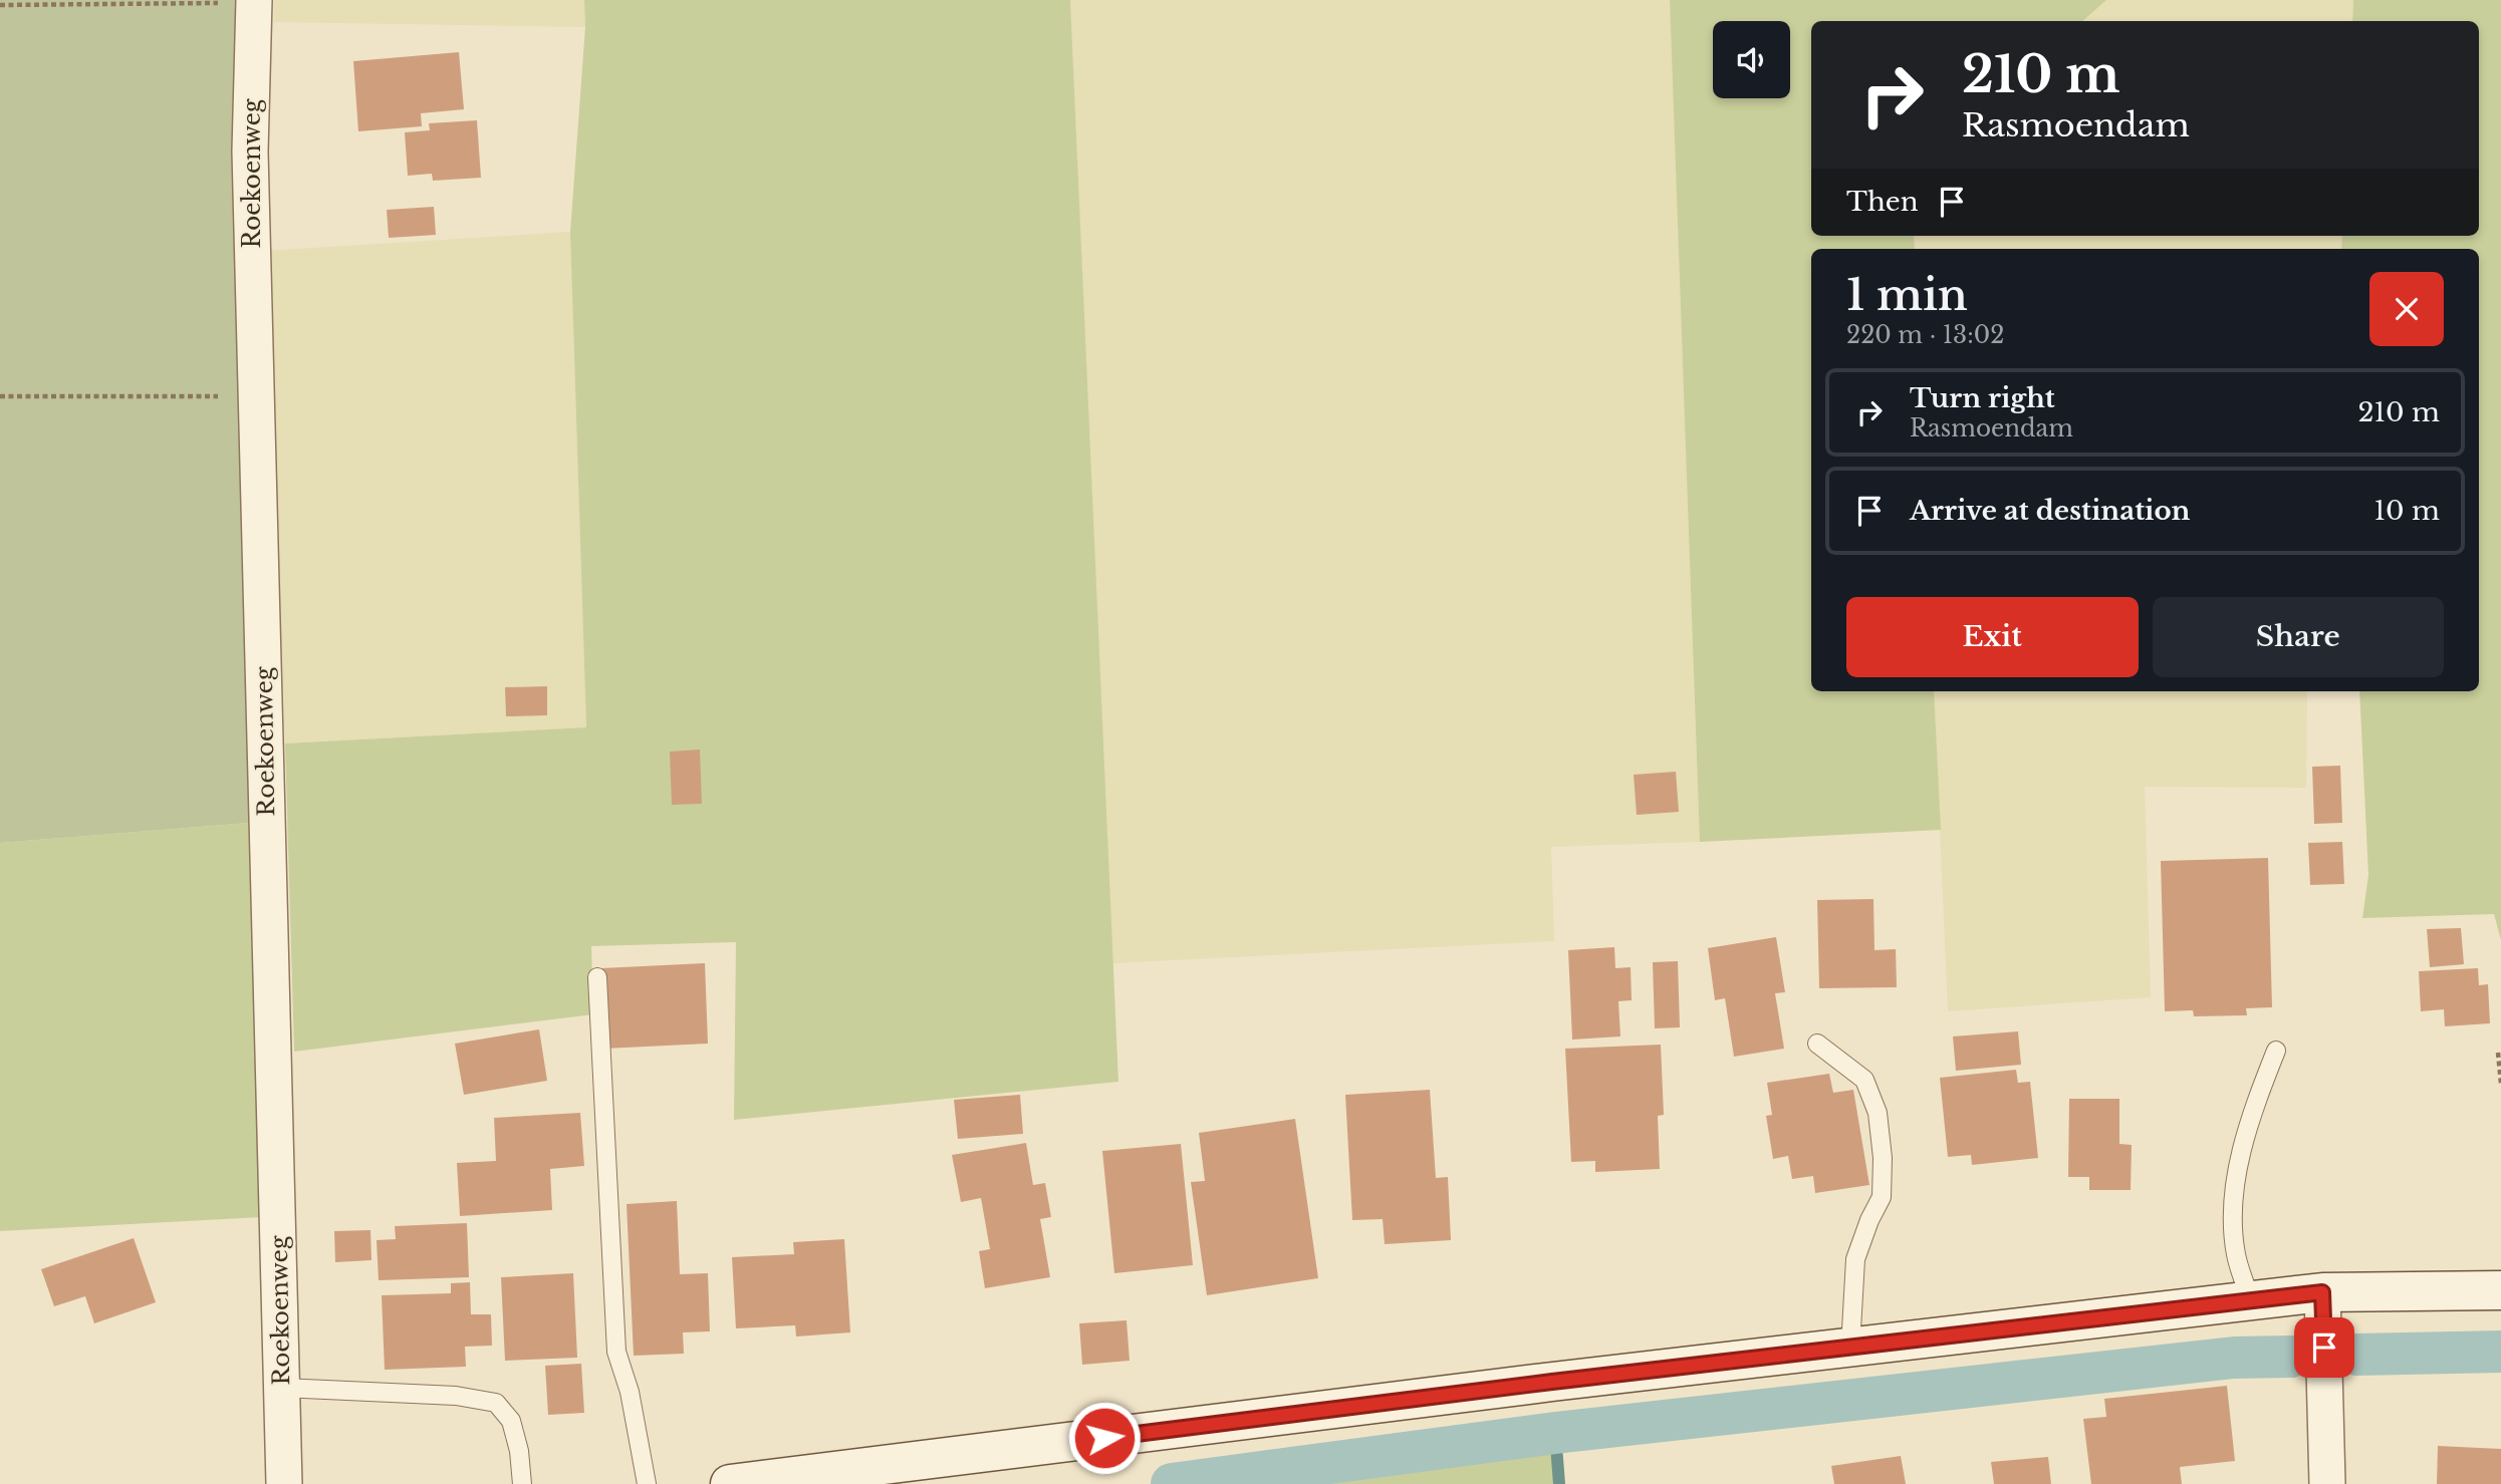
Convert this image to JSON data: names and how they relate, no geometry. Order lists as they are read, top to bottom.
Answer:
{
  "streets": {
    "street": ["Roekoenweg"]
  },
  "page": {
    "turn": ["210 m", "Rasmoendam"],
    "then": "Then",
    "heading": ["1 min", "220 m · 13:02"],
    "list": [
      {
        "name": "Turn right",
        "note": "Rasmoendam",
        "value": "210 m"
      },
      {
        "name": "Arrive at destination",
        "value": "10 m"
      }
    ],
    "buttons": ["Exit", "Share"]
  }
}
